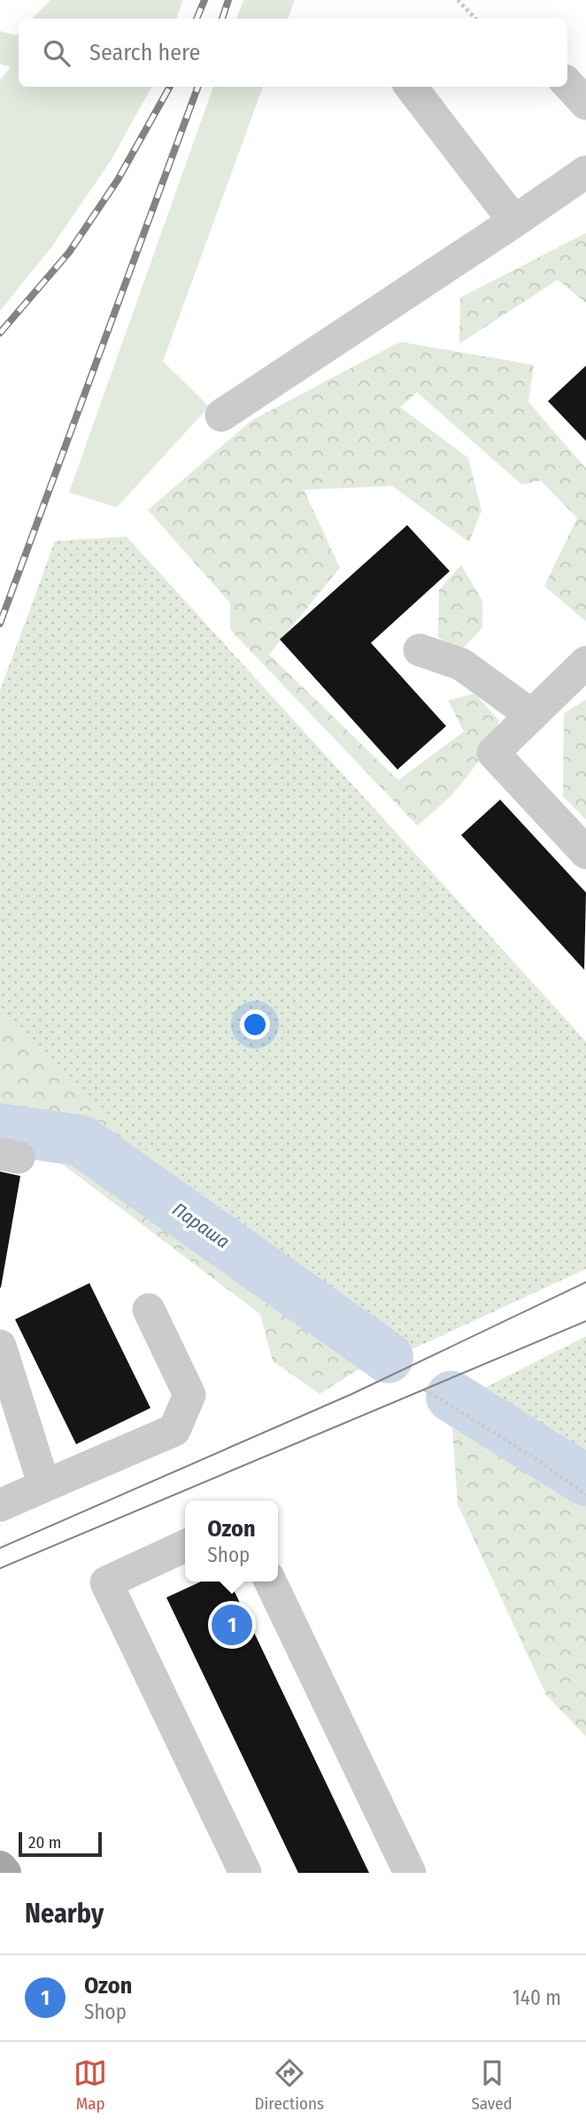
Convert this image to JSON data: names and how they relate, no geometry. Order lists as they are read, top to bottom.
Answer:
{
  "water": ["Параша"],
  "scale_bar": "20 m",
  "page": {
    "search": "Search here",
    "popup": ["Ozon", "Shop"],
    "pins": "1",
    "scale": "20 m",
    "heading": "Nearby",
    "list": [
      {
        "mark": "1",
        "name": "Ozon",
        "note": "Shop",
        "value": "140 m"
      }
    ],
    "nav": ["Map", "Directions", "Saved"]
  }
}
